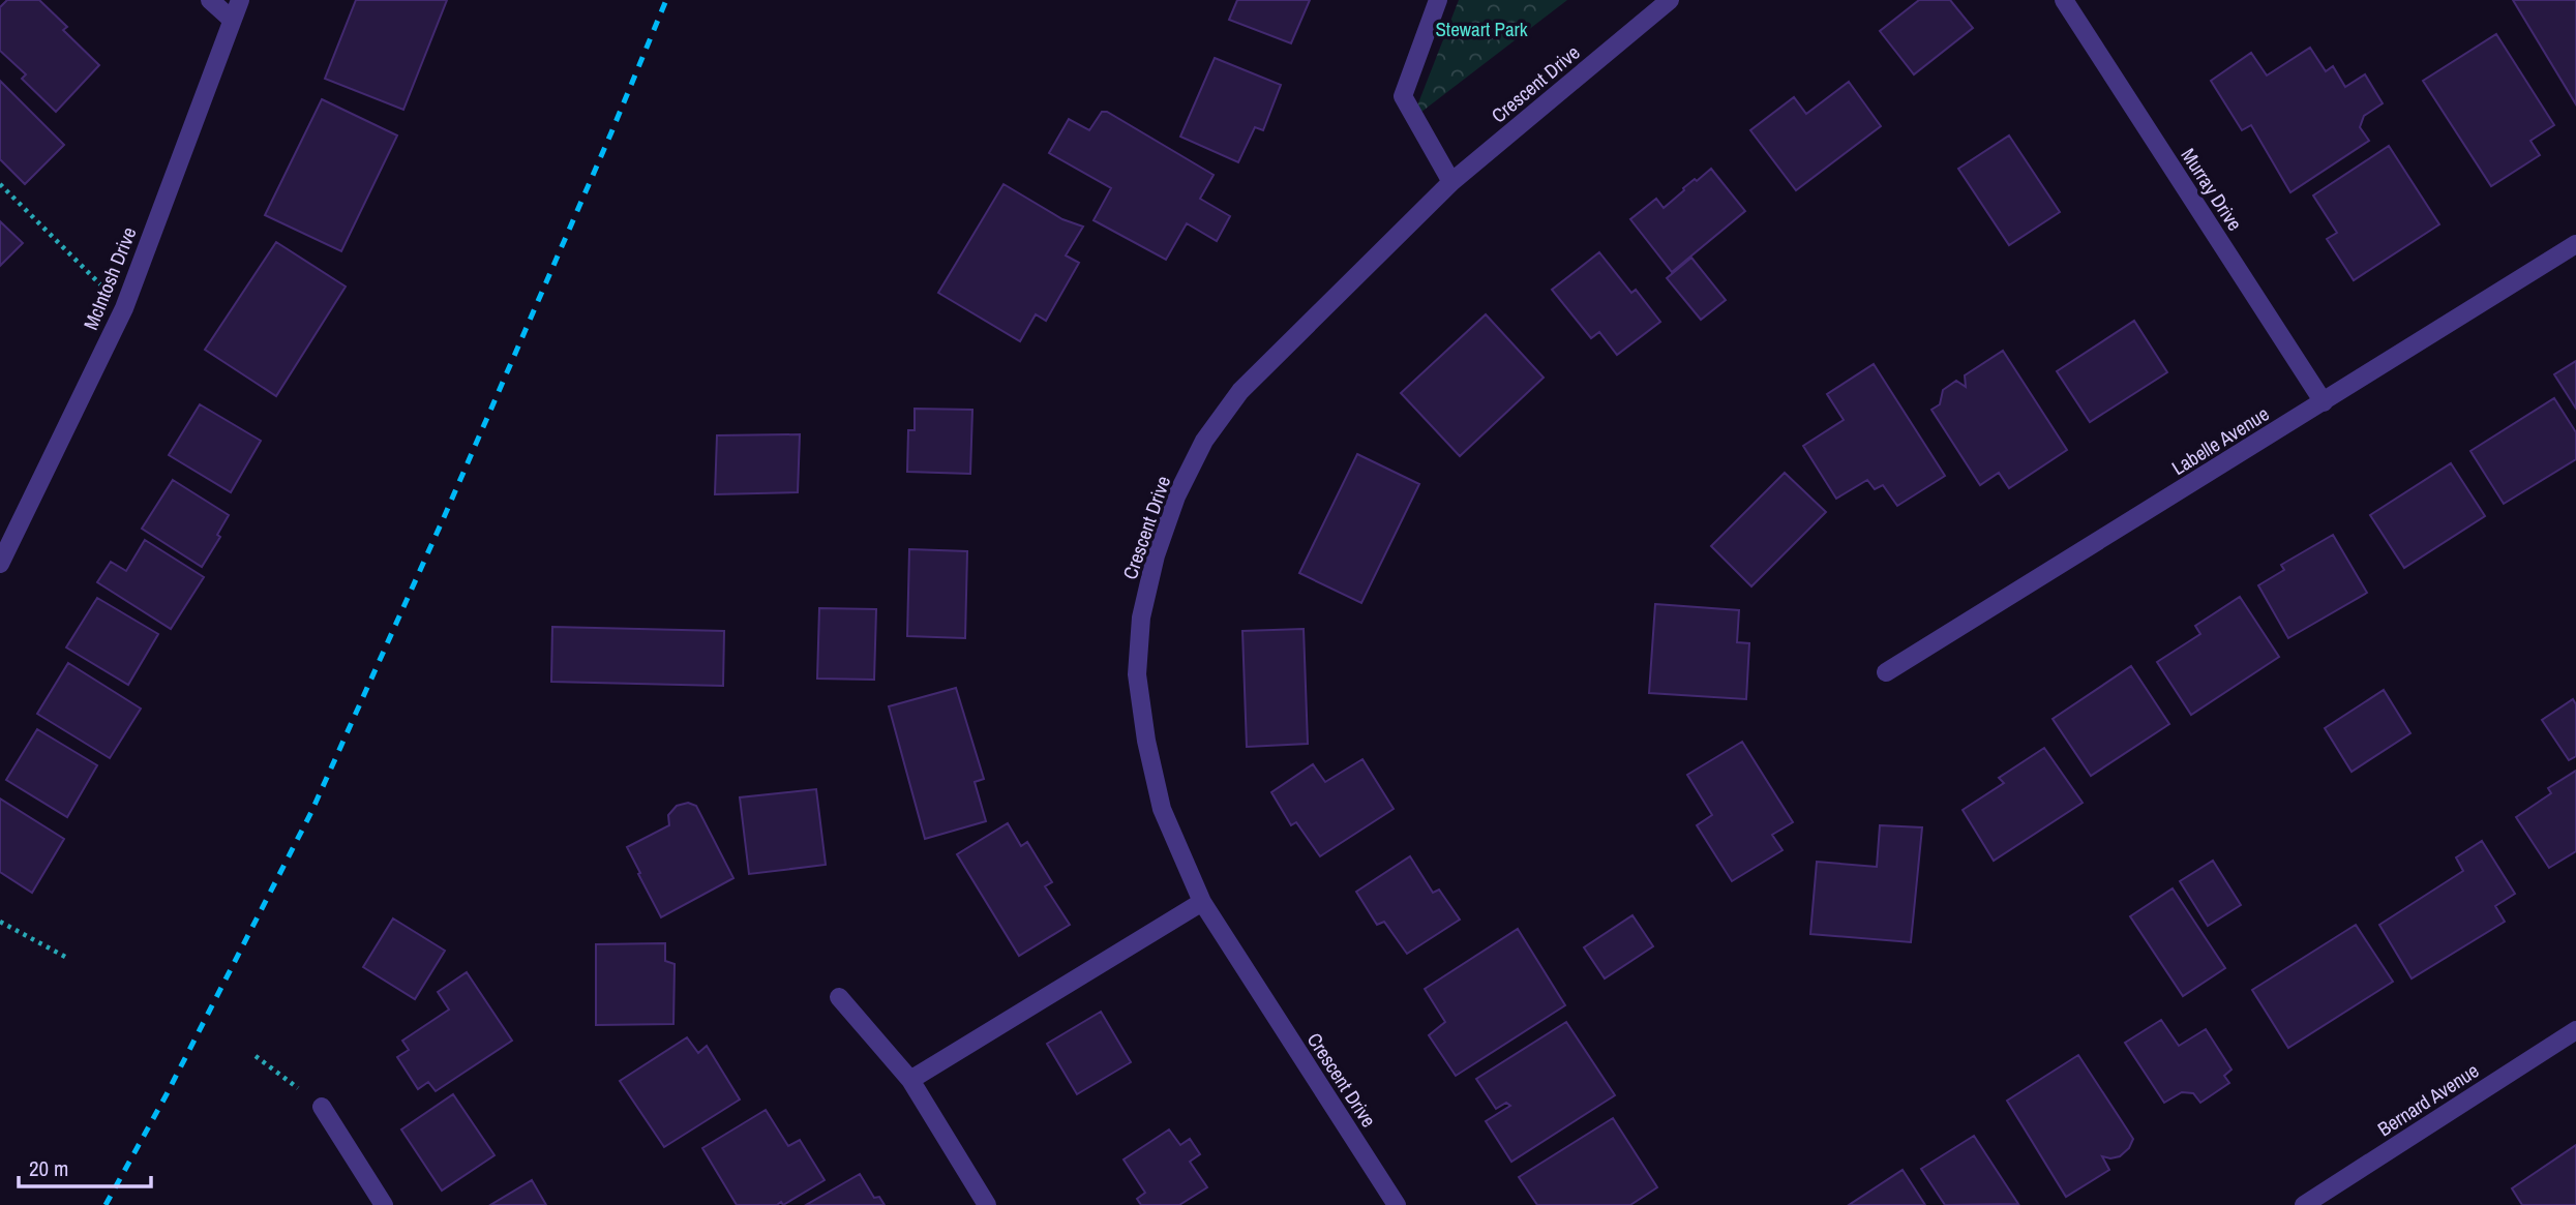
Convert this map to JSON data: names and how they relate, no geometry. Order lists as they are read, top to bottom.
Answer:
{
  "streets": {
    "street": [
      "Crescent Drive",
      "Murray Drive",
      "McIntosh Drive",
      "Labelle Avenue",
      "Bernard Avenue"
    ]
  },
  "crossings": [
    ["Murray Drive", "Labelle Avenue"]
  ],
  "parks": ["Stewart Park"],
  "scale_bar": "20 m"
}
